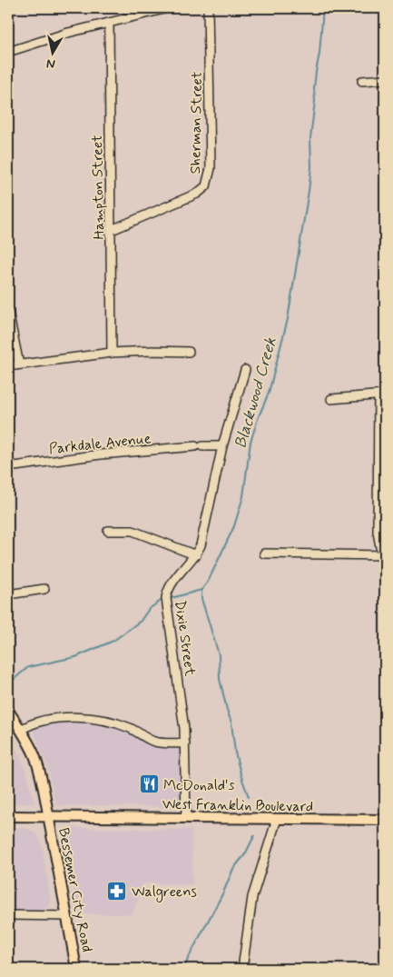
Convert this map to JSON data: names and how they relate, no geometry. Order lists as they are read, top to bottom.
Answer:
{
  "streets": {
    "main road": ["West Franklin Boulevard", "Bessemer City Road"],
    "street": [
      "Sherman Street",
      "Hampton Street",
      "Parkdale Avenue",
      "Dixie Street"
    ]
  },
  "crossings": [
    ["Sherman Street", "Hampton Street"],
    ["Parkdale Avenue", "Dixie Street"],
    ["Dixie Street", "West Franklin Boulevard"],
    ["West Franklin Boulevard", "Bessemer City Road"]
  ],
  "water": ["Blackwood Creek"],
  "places": {
    "restaurant": ["McDonald's"],
    "pharmacy": ["Walgreens"]
  },
  "north": "bottom"
}
